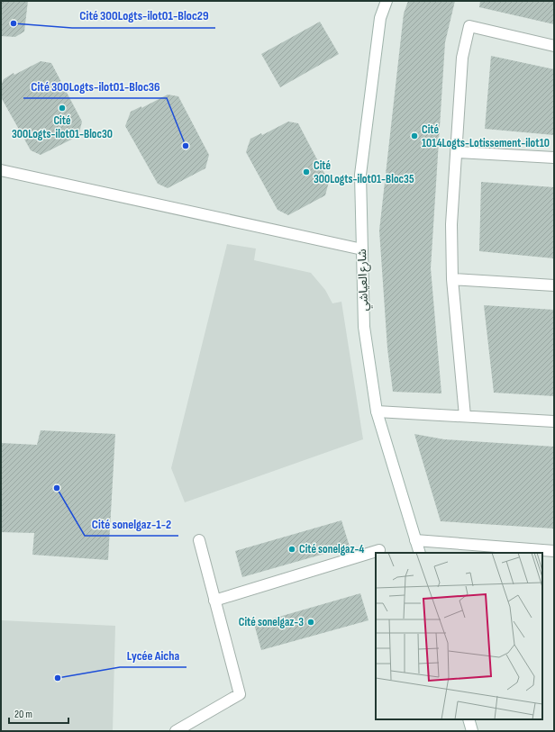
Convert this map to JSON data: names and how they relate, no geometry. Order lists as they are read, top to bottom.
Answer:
{
  "streets": {
    "street": ["شارع العياشي"]
  },
  "places": [
    "Cité 300Logts-ilot01-Bloc29",
    "Cité 300Logts-ilot01-Bloc30",
    "Cité 1014Logts-Lotissement-ilot10",
    "Cité 300Logts-ilot01-Bloc36",
    "Cité 300Logts-ilot01-Bloc35",
    "Cité sonelgaz-1-2",
    "Cité sonelgaz-4",
    "Cité sonelgaz-3",
    "Lycée Aicha"
  ],
  "scale_bar": "20 m"
}
